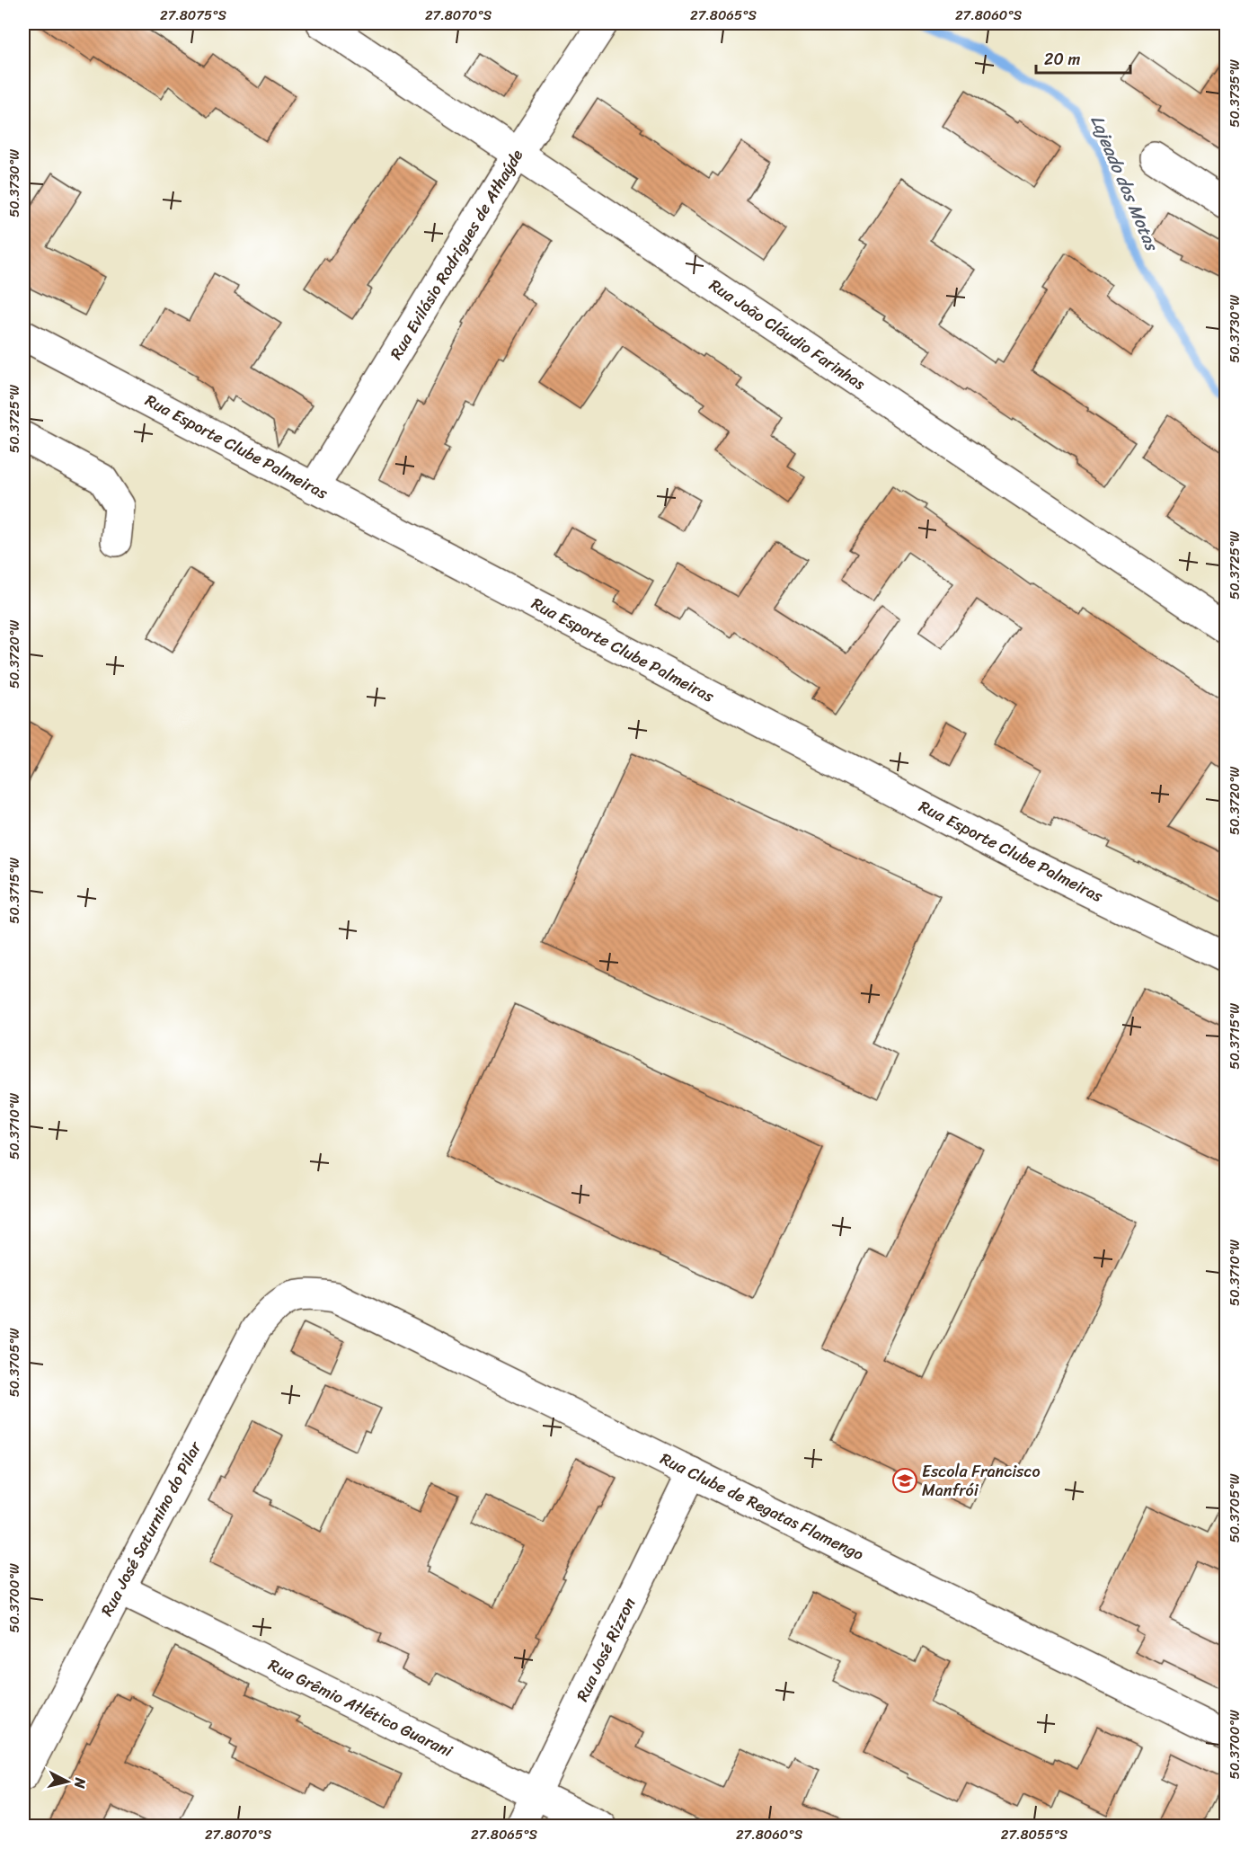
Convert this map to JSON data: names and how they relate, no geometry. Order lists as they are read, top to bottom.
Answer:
{
  "streets": {
    "street": [
      "Rua Evilásio Rodrigues de Athaýde",
      "Rua João Cláudio Farinhas",
      "Rua Esporte Clube Palmeiras",
      "Rua Clube de Regatas Flamengo",
      "Rua José Saturnino do Pilar",
      "Rua José Rizzon",
      "Rua Grêmio Atlético Guarani"
    ]
  },
  "crossings": [
    ["Rua Evilásio Rodrigues de Athaýde", "Rua João Cláudio Farinhas"],
    ["Rua Evilásio Rodrigues de Athaýde", "Rua Esporte Clube Palmeiras"],
    ["Rua Clube de Regatas Flamengo", "Rua José Saturnino do Pilar"],
    ["Rua Clube de Regatas Flamengo", "Rua José Rizzon"],
    ["Rua José Saturnino do Pilar", "Rua Grêmio Atlético Guarani"],
    ["Rua José Rizzon", "Rua Grêmio Atlético Guarani"]
  ],
  "water": ["Lajeado dos Motas"],
  "places": {
    "school or university": ["Escola Francisco Manfrói"]
  },
  "scale_bar": "20 m",
  "north": "right",
  "coordinates": [
    "27.8075°S",
    "27.8070°S",
    "27.8065°S",
    "27.8060°S",
    "50.3735°W",
    "50.3730°W",
    "50.3725°W",
    "50.3720°W",
    "50.3715°W",
    "50.3710°W",
    "50.3705°W",
    "50.3700°W",
    "27.8055°S"
  ]
}
